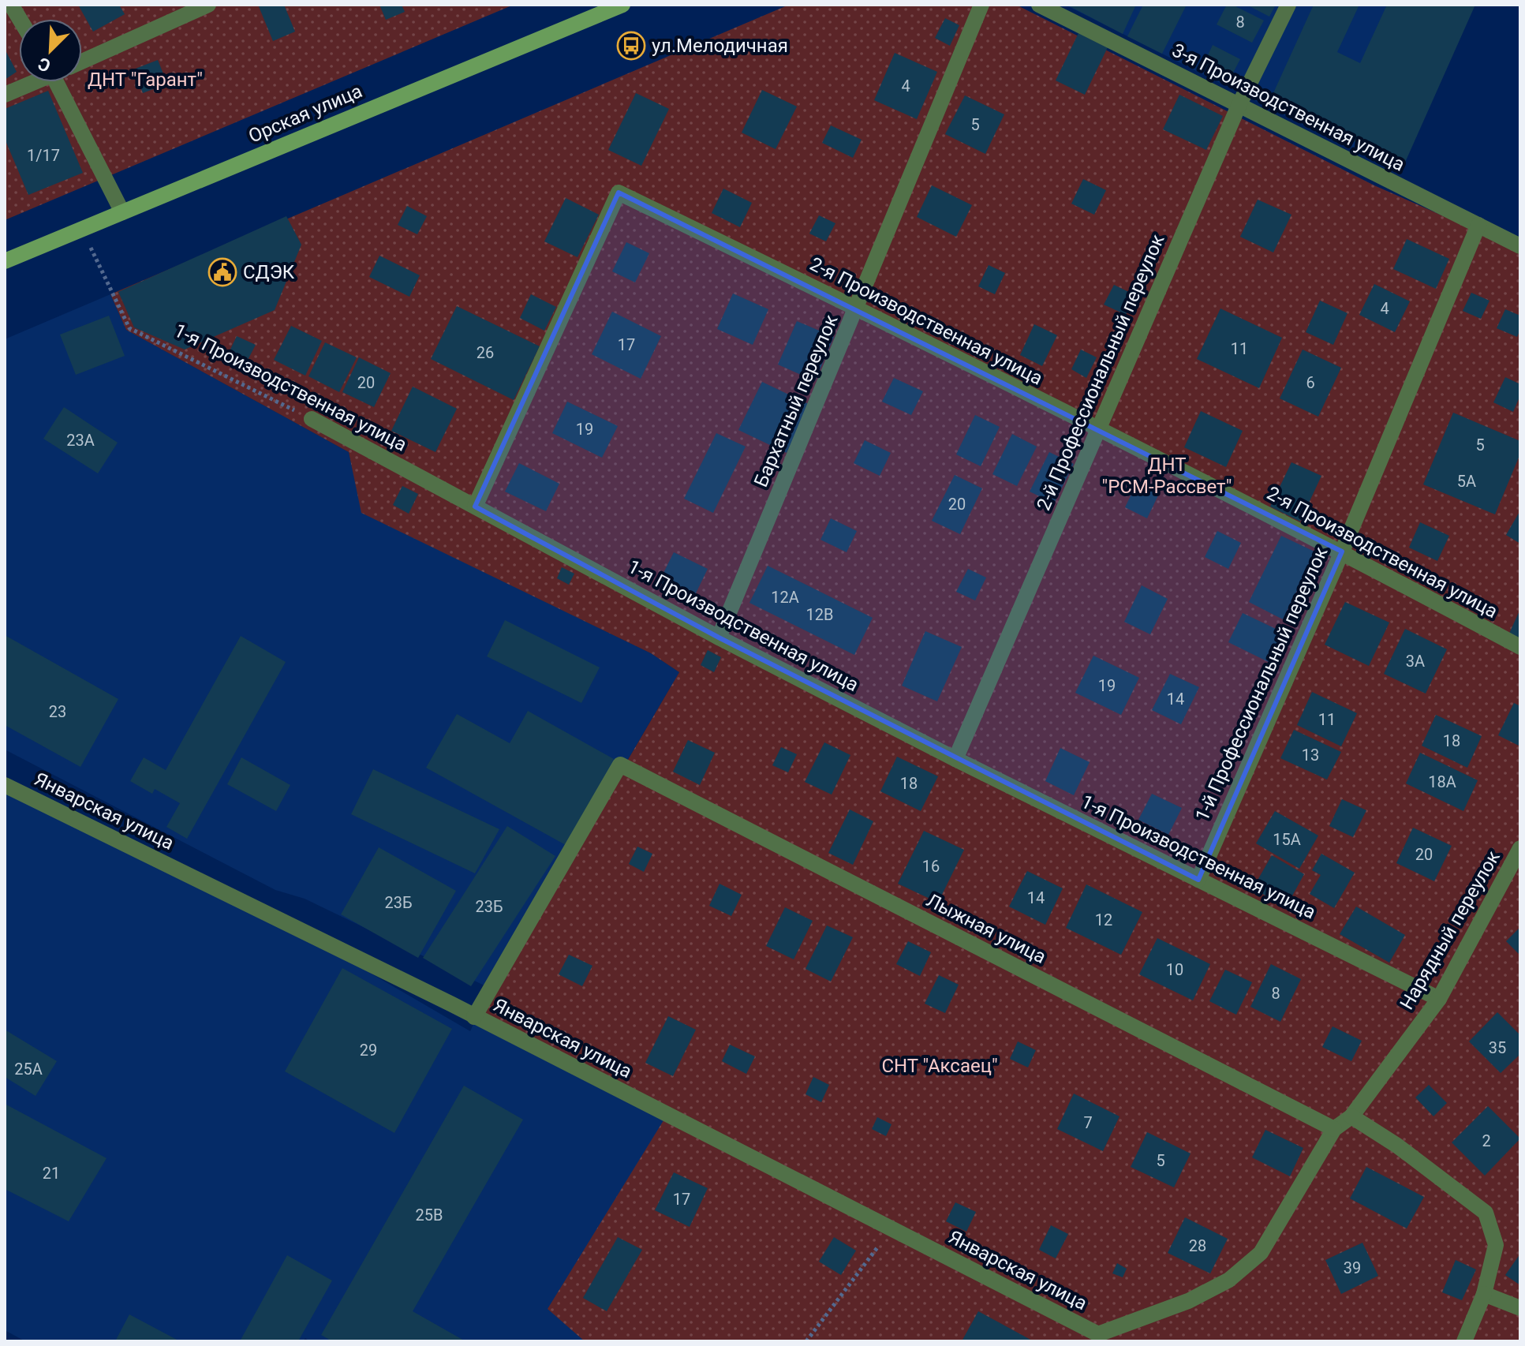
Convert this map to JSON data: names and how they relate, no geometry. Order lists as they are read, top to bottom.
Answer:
{
  "streets": {
    "main road": ["Орская улица"],
    "street": [
      "3-я Производственная улица",
      "2-я Производственная улица",
      "2-й Профессиональный переулок",
      "1-я Производственная улица",
      "Бархатный переулок",
      "1-й Профессиональный переулок",
      "Январская улица",
      "Лыжная улица",
      "Нарядный переулок"
    ]
  },
  "crossings": [
    ["3-я Производственная улица", "2-й Профессиональный переулок"],
    ["3-я Производственная улица", "1-й Профессиональный переулок"],
    ["Орская улица", "1-я Производственная улица"],
    ["2-я Производственная улица", "2-й Профессиональный переулок"],
    ["2-я Производственная улица", "1-я Производственная улица"],
    ["2-я Производственная улица", "Бархатный переулок"],
    ["2-я Производственная улица", "1-й Профессиональный переулок"],
    ["2-й Профессиональный переулок", "1-я Производственная улица"],
    ["1-я Производственная улица", "Бархатный переулок"],
    ["1-я Производственная улица", "1-й Профессиональный переулок"],
    ["1-я Производственная улица", "Нарядный переулок"],
    ["Январская улица", "Лыжная улица"],
    ["Январская улица", "Нарядный переулок"],
    ["Лыжная улица", "Нарядный переулок"]
  ],
  "parks": ["ДНТ \"Гарант\"", "ДНТ \"РСМ-Рассвет\"", "СНТ \"Аксаец\""],
  "places": {
    "bus stop": ["ул.Мелодичная"],
    "public building": ["СДЭК"]
  },
  "house_numbers": [
    "8",
    "4",
    "5",
    "1/17",
    "4",
    "17",
    "11",
    "26",
    "20",
    "6",
    "19",
    "23А",
    "5",
    "5А",
    "20",
    "12А",
    "12В",
    "3А",
    "19",
    "14",
    "23",
    "11",
    "18",
    "13",
    "18А",
    "18",
    "15А",
    "20",
    "16",
    "14",
    "23Б",
    "23Б",
    "12",
    "10",
    "8",
    "35",
    "29",
    "25А",
    "7",
    "2",
    "5",
    "21",
    "17",
    "25В",
    "28",
    "39"
  ],
  "north": "bottom left"
}
